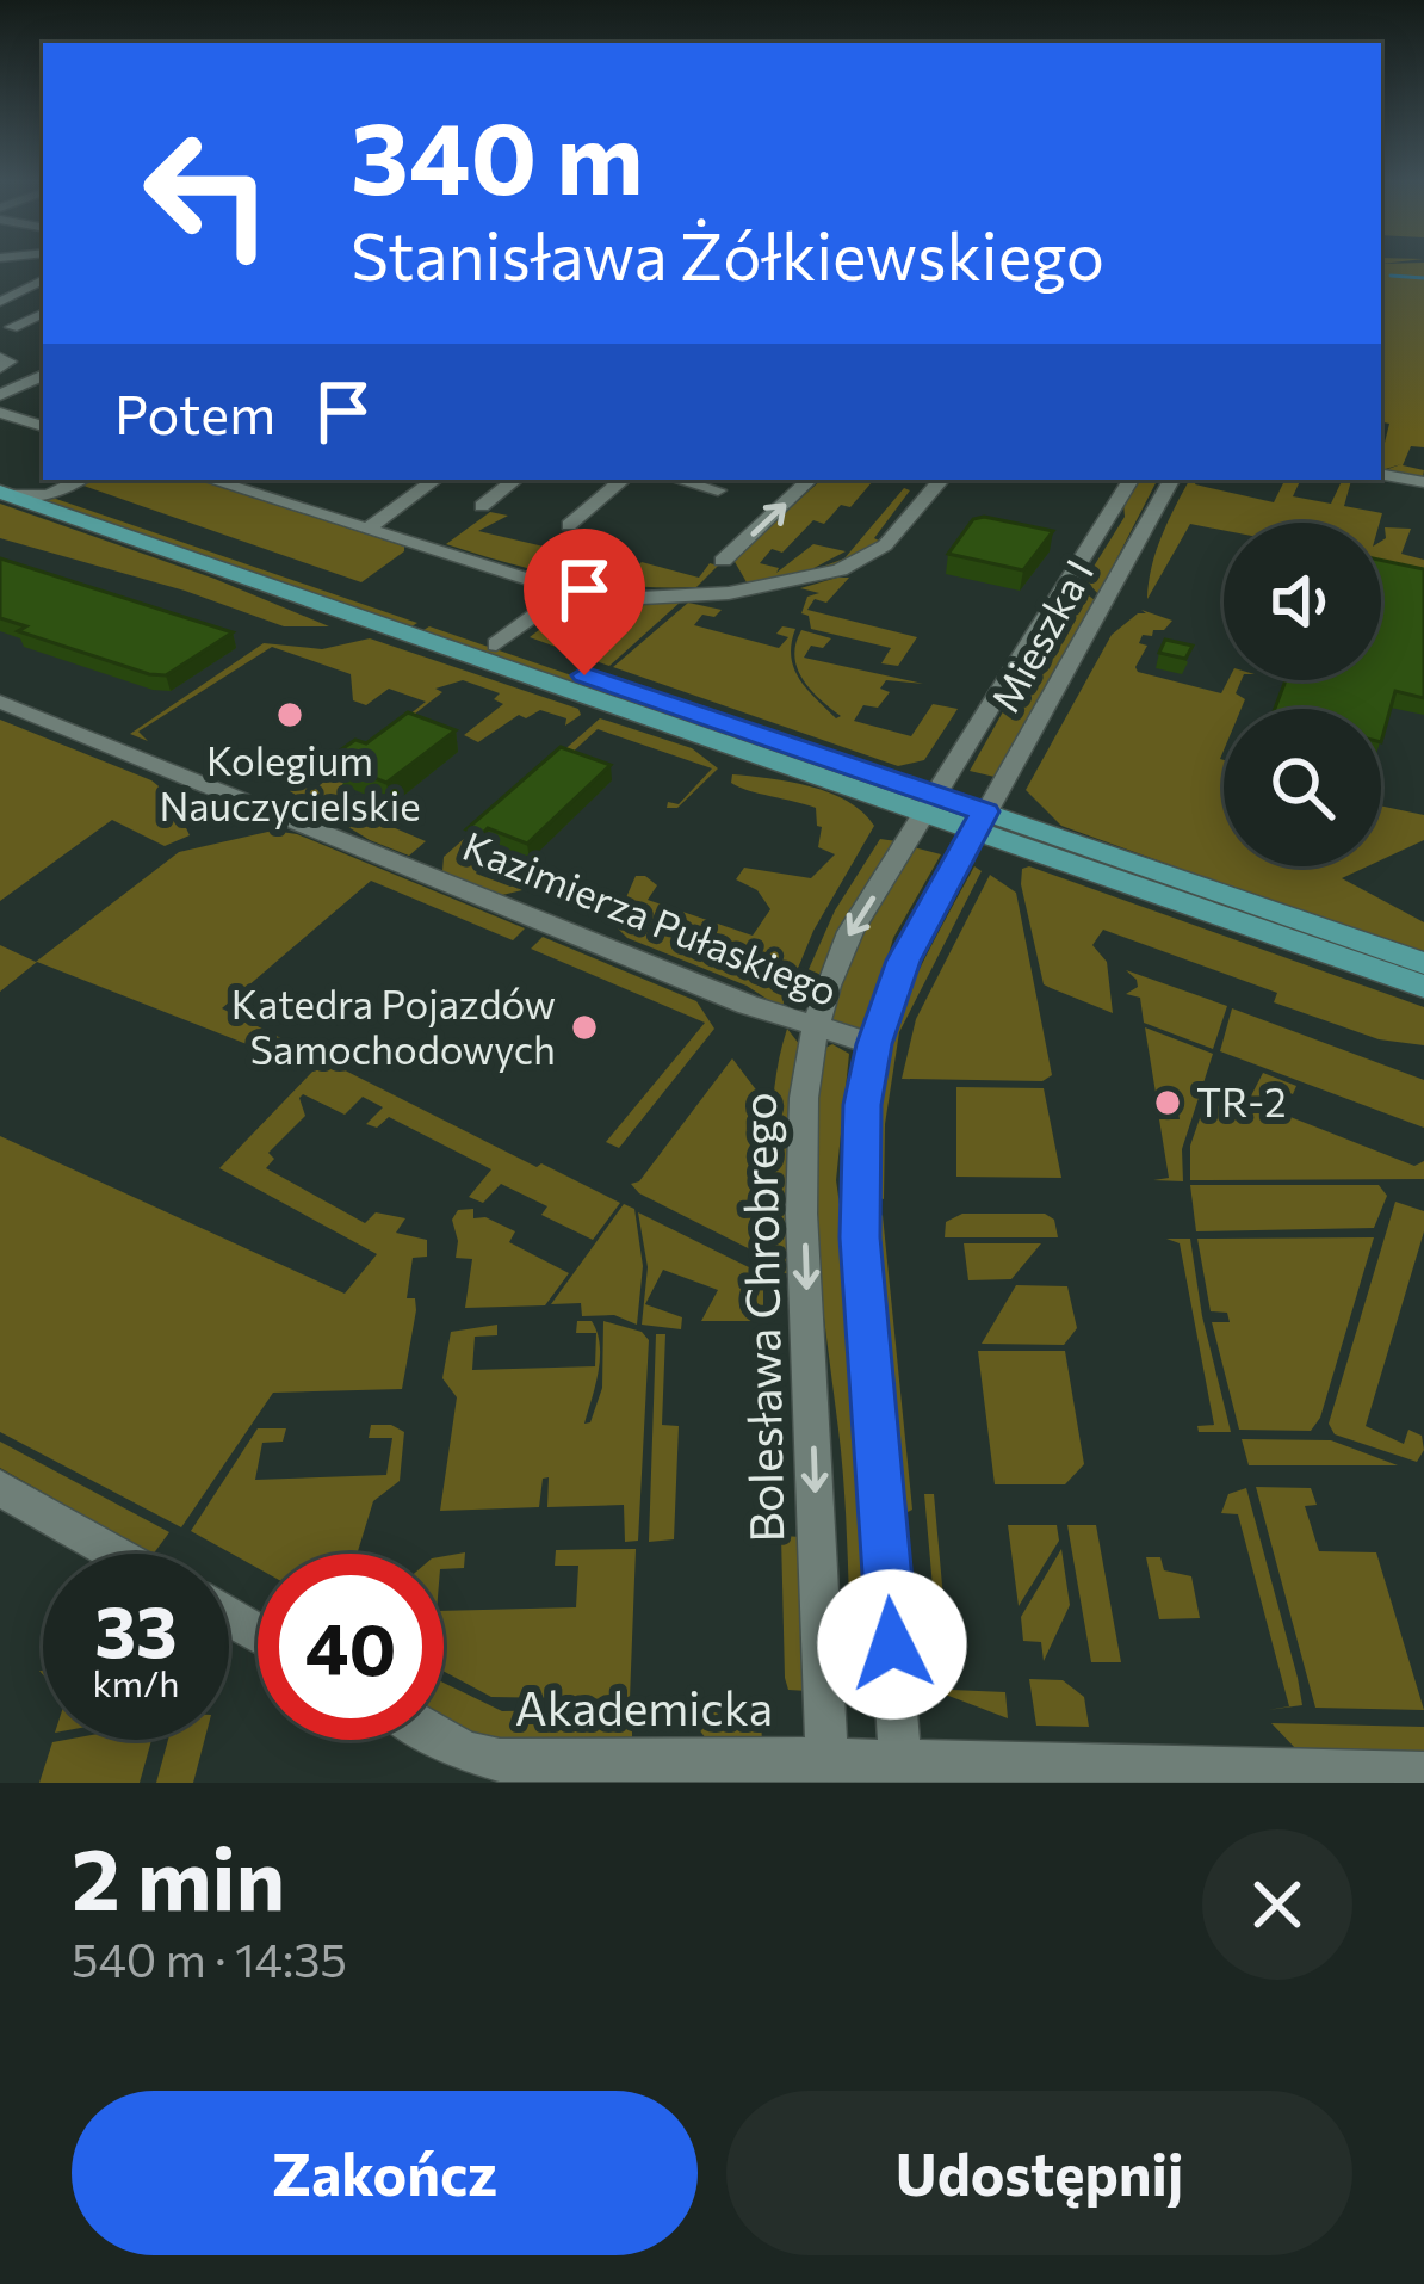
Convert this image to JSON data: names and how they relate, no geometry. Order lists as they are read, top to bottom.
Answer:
{
  "streets": {
    "street": [
      "Mieszka I",
      "Kazimierza Pułaskiego",
      "Bolesława Chrobrego",
      "Akademicka"
    ]
  },
  "crossings": [
    ["Mieszka I", "Bolesława Chrobrego"],
    ["Kazimierza Pułaskiego", "Bolesława Chrobrego"],
    ["Bolesława Chrobrego", "Akademicka"]
  ],
  "places": ["Kolegium Nauczycielskie", "Katedra Pojazdów Samochodowych", "TR-2"],
  "page": {
    "turn": ["340 m", "Stanisława Żółkiewskiego"],
    "then": "Potem",
    "speed": "33 km/h",
    "limit": "40",
    "heading": ["2 min", "540 m · 14:35"],
    "buttons": ["Zakończ", "Udostępnij"]
  }
}
